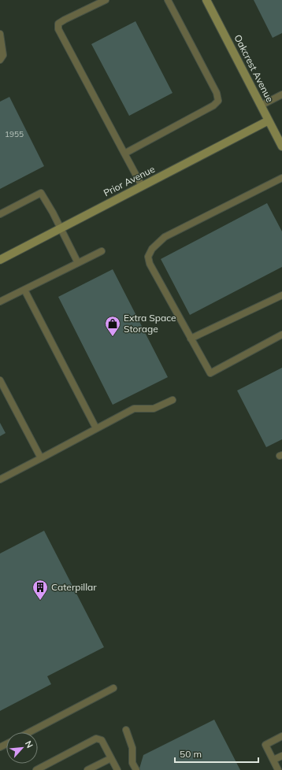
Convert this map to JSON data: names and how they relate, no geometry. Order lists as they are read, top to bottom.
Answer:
{
  "streets": {
    "street": ["Oakcrest Avenue", "Prior Avenue"]
  },
  "crossings": [
    ["Oakcrest Avenue", "Prior Avenue"]
  ],
  "places": {
    "shop": ["Extra Space Storage"],
    "building": ["Caterpillar"]
  },
  "house_numbers": ["1955"],
  "scale_bar": "50 m",
  "north": "top right"
}
